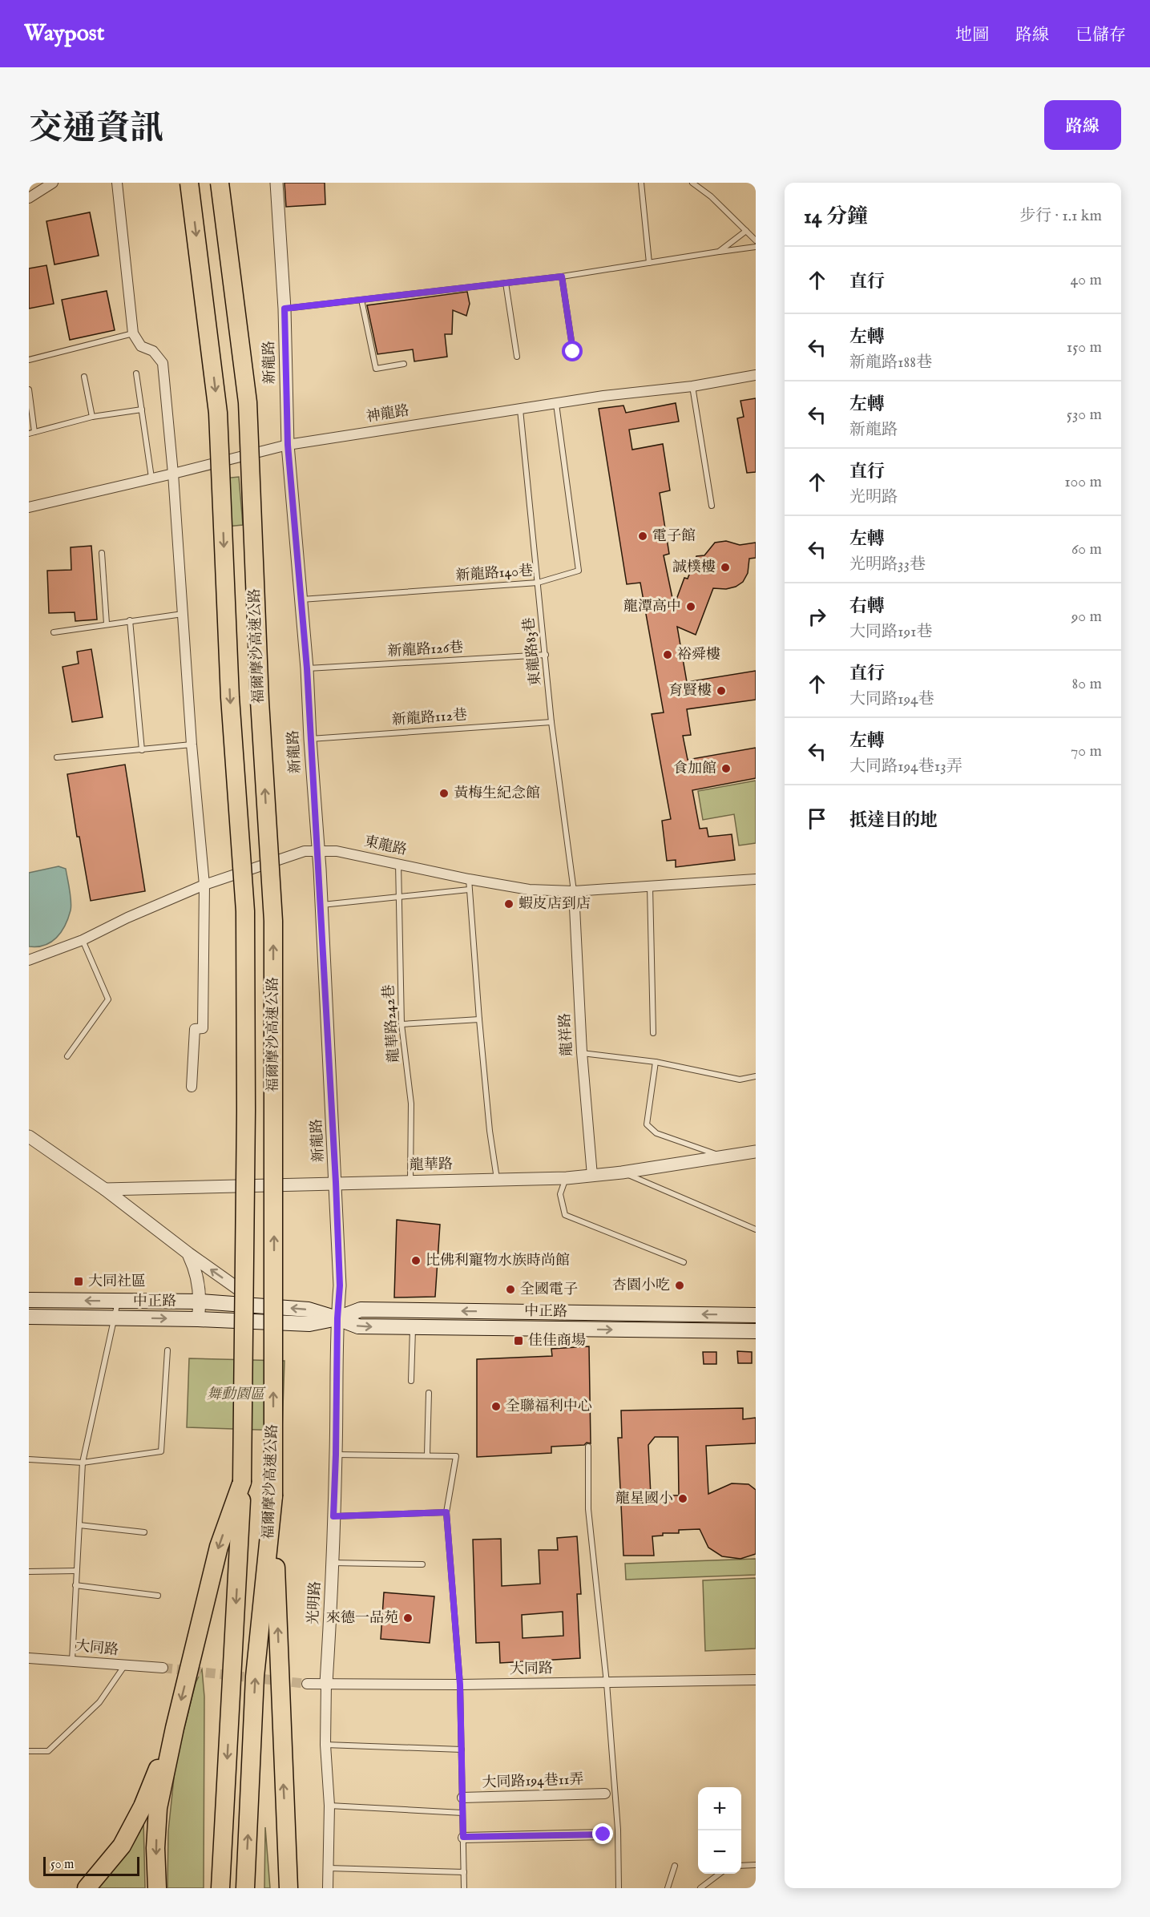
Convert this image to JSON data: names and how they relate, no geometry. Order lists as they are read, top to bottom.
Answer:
{
  "streets": {
    "highway": ["福爾摩沙高速公路"],
    "main road": ["中正路"],
    "street": [
      "新龍路",
      "神龍路",
      "東龍路",
      "龍祥路",
      "龍華路",
      "光明路",
      "大同路",
      "大同路194巷11弄"
    ],
    "lane": [
      "新龍路140巷",
      "新龍路126巷",
      "東龍路83巷",
      "新龍路112巷",
      "龍華路242巷"
    ]
  },
  "crossings": [
    ["新龍路", "神龍路"],
    ["新龍路", "新龍路140巷"],
    ["新龍路", "新龍路126巷"],
    ["新龍路", "新龍路112巷"],
    ["新龍路", "東龍路"],
    ["新龍路", "龍華路"],
    ["新龍路", "中正路"],
    ["新龍路", "光明路"],
    ["神龍路", "新龍路140巷"],
    ["神龍路", "東龍路83巷"],
    ["新龍路140巷", "東龍路83巷"],
    ["新龍路126巷", "東龍路83巷"],
    ["東龍路83巷", "新龍路112巷"],
    ["東龍路83巷", "東龍路"],
    ["東龍路83巷", "龍祥路"],
    ["東龍路", "龍華路242巷"],
    ["東龍路", "龍祥路"],
    ["龍華路242巷", "龍華路"],
    ["龍祥路", "龍華路"],
    ["中正路", "光明路"],
    ["光明路", "大同路"]
  ],
  "parks": ["舞動園區"],
  "places": {
    "other": [
      "電子館",
      "誠樸樓",
      "龍潭高中",
      "裕舜樓",
      "育賢樓",
      "食加館",
      "黃梅生紀念館",
      "蝦皮店到店",
      "比佛利寵物水族時尚館",
      "杏園小吃",
      "全國電子",
      "全聯福利中心",
      "龍星國小",
      "來德一品苑"
    ],
    "transit": ["大同社區", "佳佳商場"]
  },
  "scale_bar": "50 m",
  "page": {
    "header": "Waypost",
    "nav": ["地圖", "路線", "已儲存"],
    "title": "交通資訊",
    "buttons": "路線",
    "heading": ["14 分鐘", "步行 · 1.1 km"],
    "list": [
      ["直行", "40 m"],
      ["左轉", "新龍路188巷", "150 m"],
      ["左轉", "新龍路", "530 m"],
      ["直行", "光明路", "100 m"],
      ["左轉", "光明路33巷", "60 m"],
      ["右轉", "大同路191巷", "90 m"],
      ["直行", "大同路194巷", "80 m"],
      ["左轉", "大同路194巷13弄", "70 m"],
      "抵達目的地"
    ],
    "map_buttons": ["+", "−"],
    "scale": "50 m"
  }
}
